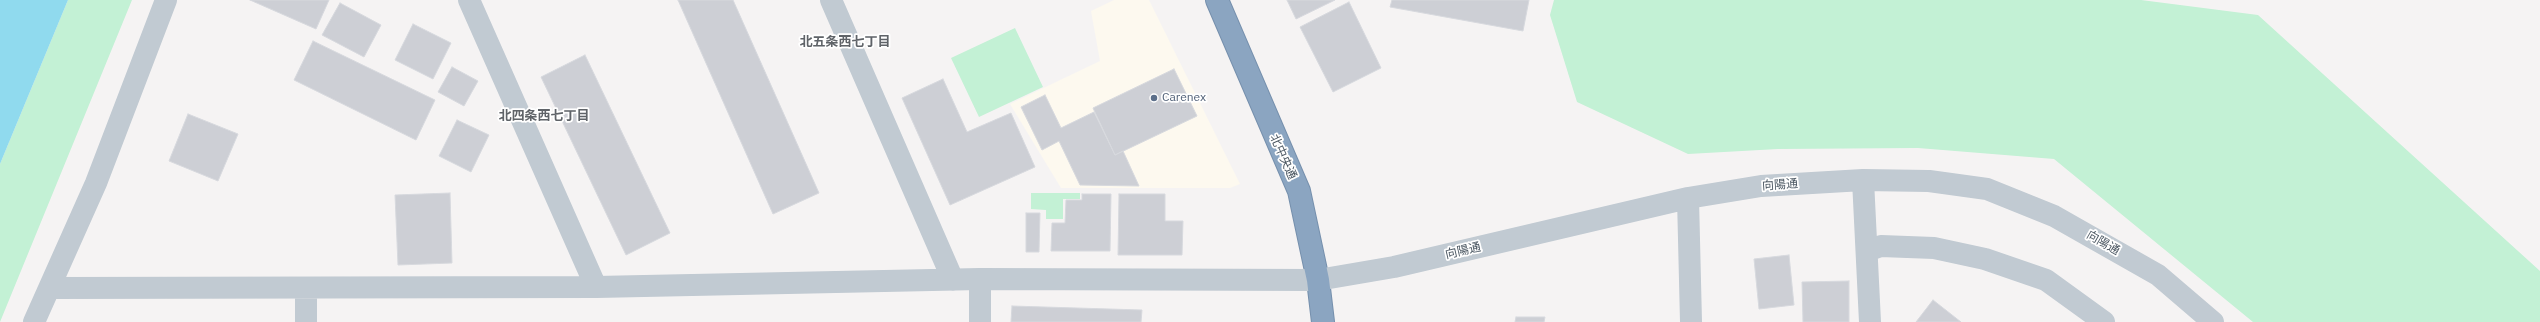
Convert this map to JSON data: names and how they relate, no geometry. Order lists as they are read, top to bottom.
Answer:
{
  "streets": {
    "highway": ["北中央通"],
    "street": ["向陽通"]
  },
  "crossings": [
    ["北中央通", "向陽通"]
  ],
  "districts": ["北五条西七丁目", "北四条西七丁目"],
  "places": ["Carenex"]
}
